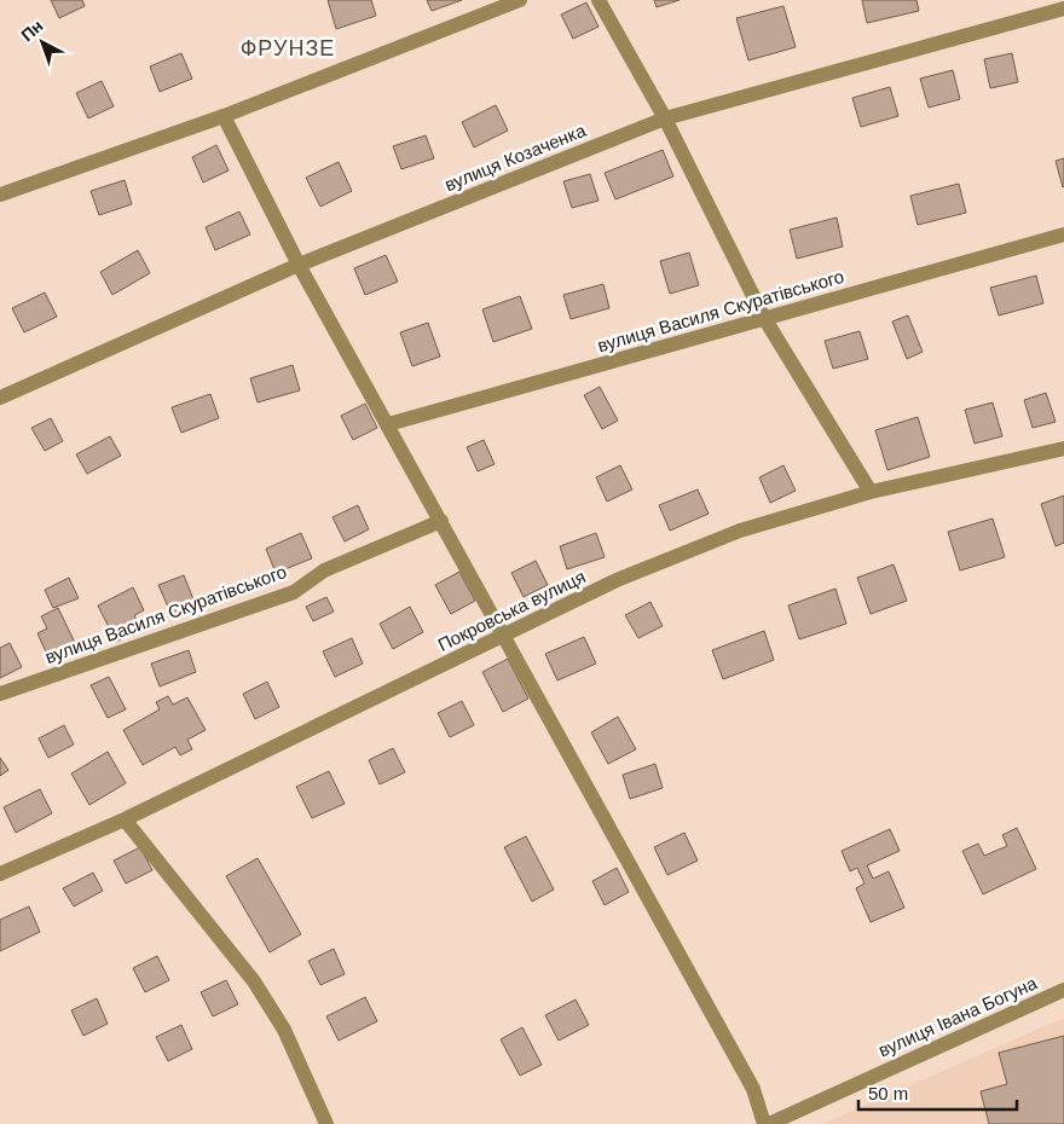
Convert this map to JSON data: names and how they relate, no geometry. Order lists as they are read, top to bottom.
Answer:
{
  "streets": {
    "street": [
      "вулиця Козаченка",
      "вулиця Василя Скуратівського",
      "Покровська вулиця",
      "вулиця Івана Богуна"
    ]
  },
  "districts": ["ФРУНЗЕ"],
  "scale_bar": "50 m",
  "north": "top left"
}
